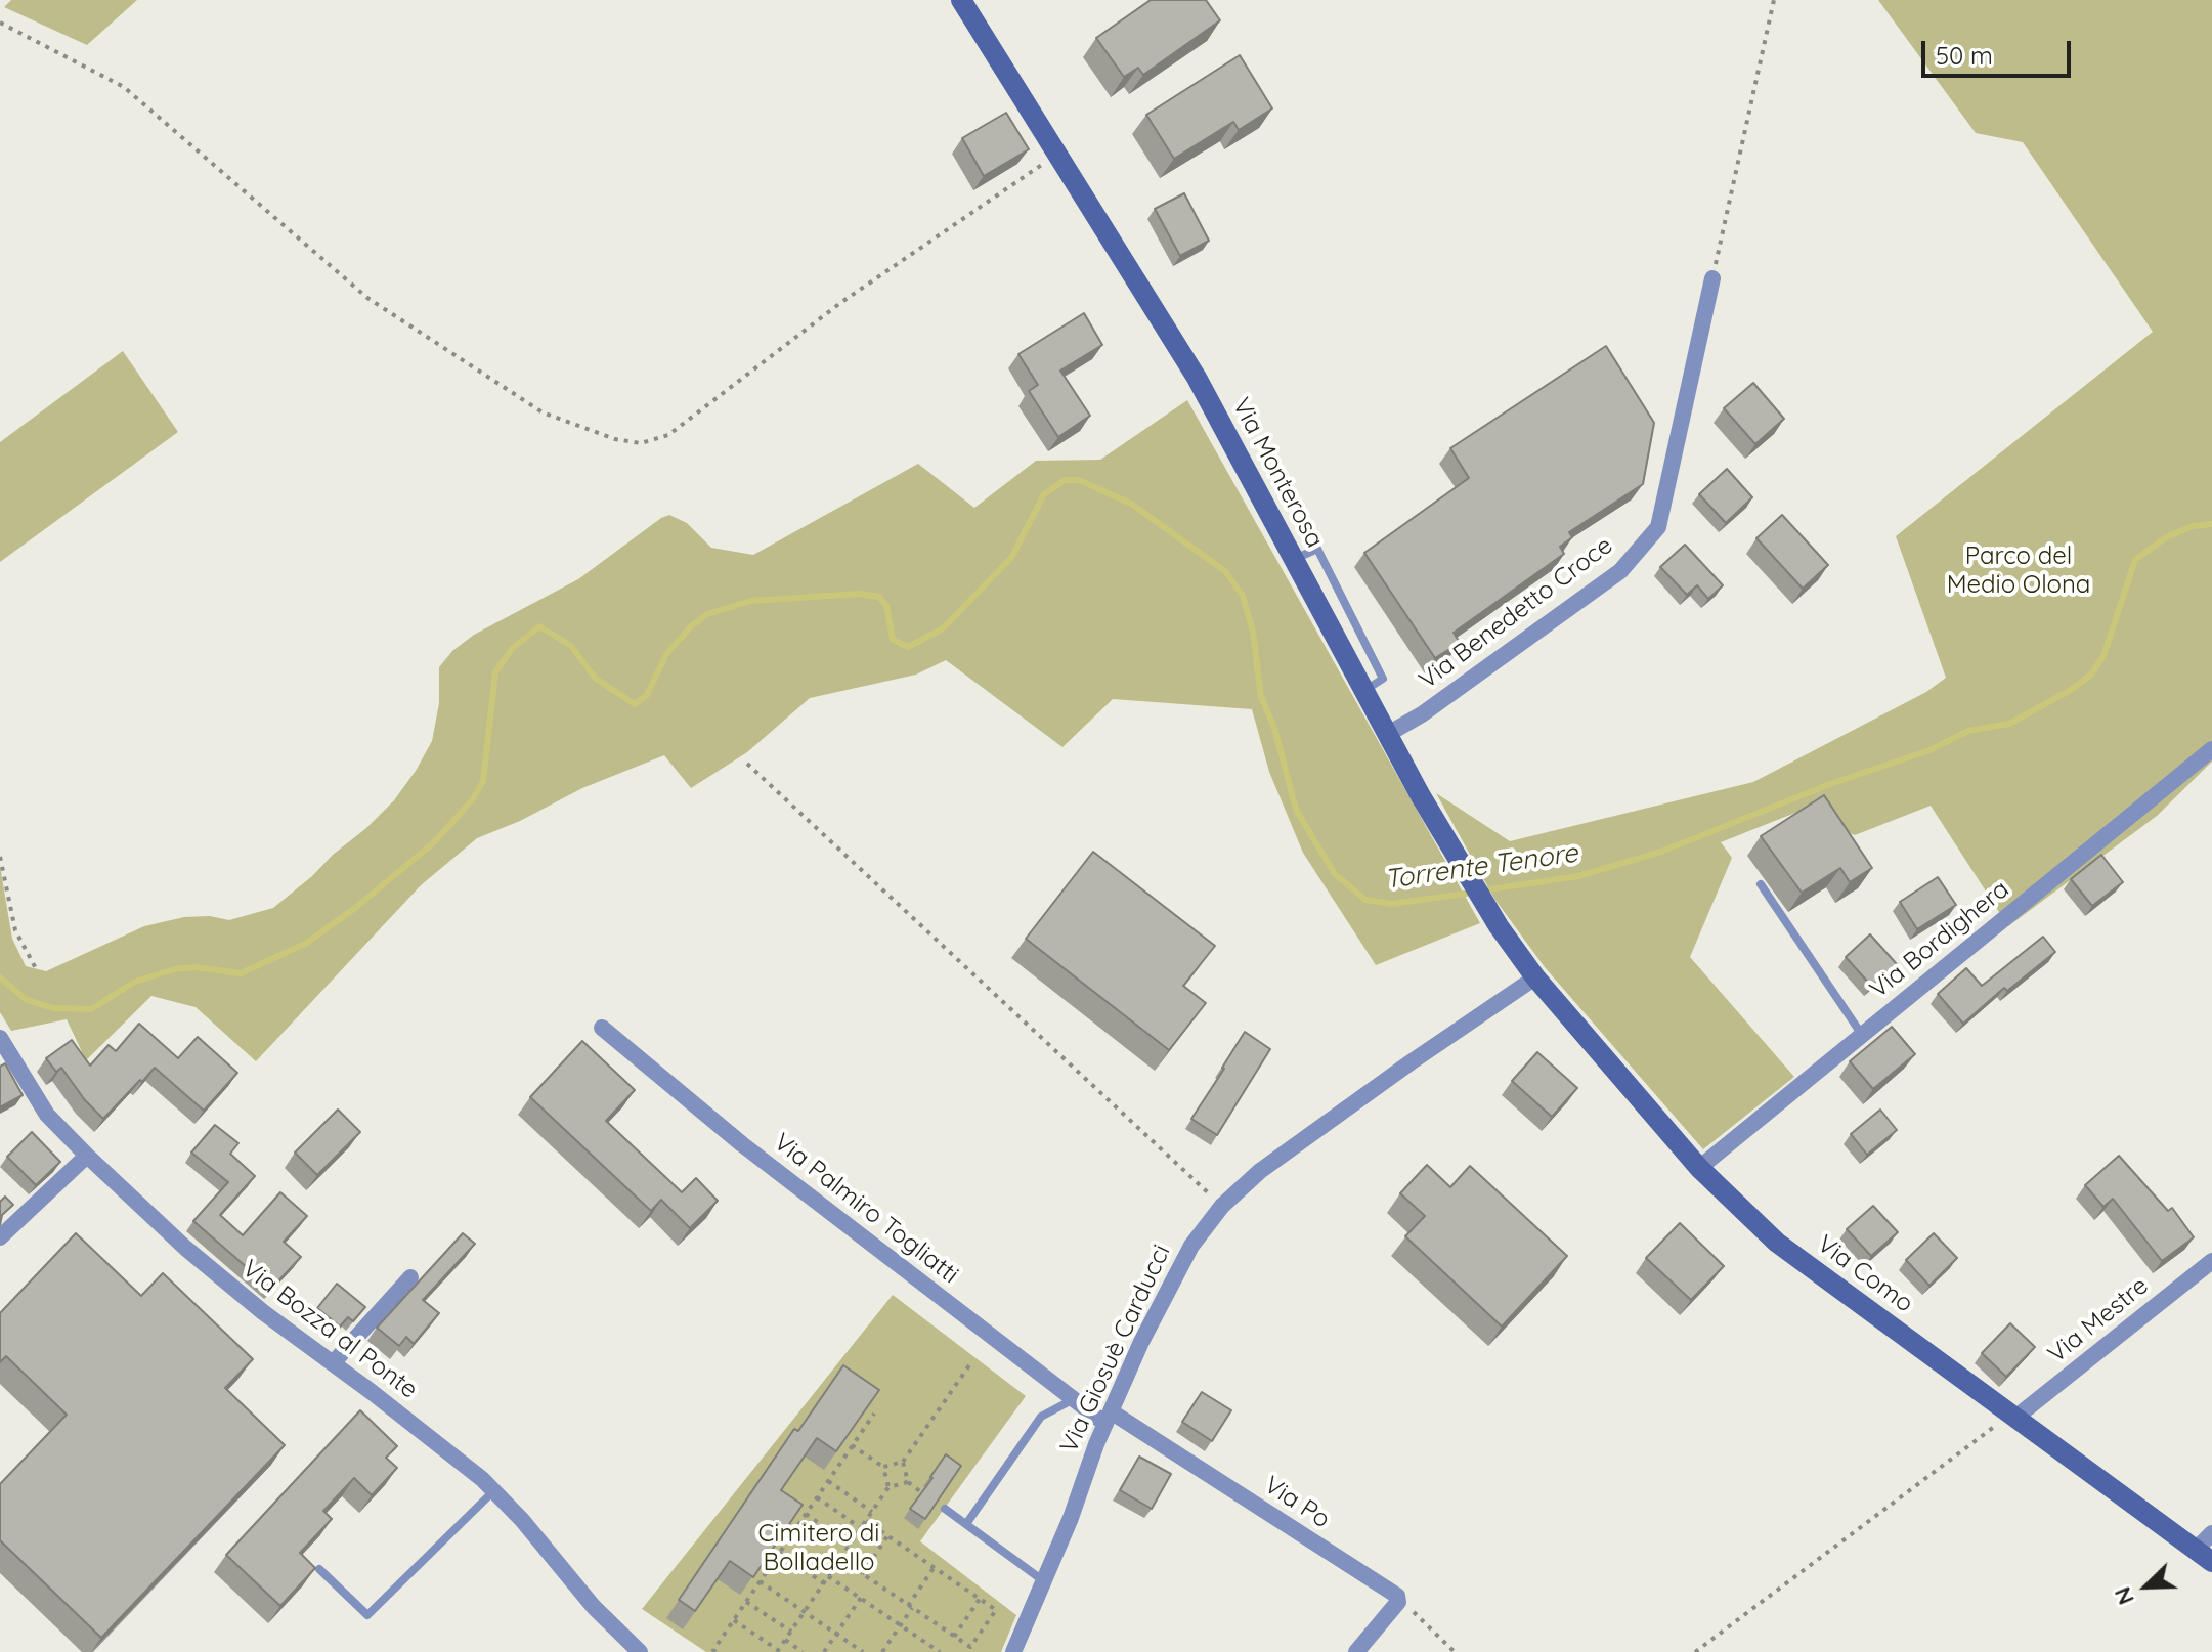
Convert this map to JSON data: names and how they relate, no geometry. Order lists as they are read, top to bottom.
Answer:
{
  "streets": {
    "main road": ["Via Monterosa", "Via Como"],
    "street": [
      "Via Benedetto Croce",
      "Via Bordighera",
      "Via Palmiro Togliatti",
      "Via Mestre",
      "Via Bozza al Ponte",
      "Via Giosuè Carducci",
      "Via Po"
    ]
  },
  "crossings": [
    ["Via Monterosa", "Via Benedetto Croce"],
    ["Via Monterosa", "Via Como"],
    ["Via Monterosa", "Via Giosuè Carducci"],
    ["Via Bordighera", "Via Como"],
    ["Via Palmiro Togliatti", "Via Giosuè Carducci"],
    ["Via Palmiro Togliatti", "Via Po"],
    ["Via Como", "Via Mestre"],
    ["Via Como", "Via Giosuè Carducci"],
    ["Via Giosuè Carducci", "Via Po"]
  ],
  "water": ["Torrente Tenore"],
  "parks": ["Parco del Medio Olona", "Cimitero di Bolladello"],
  "scale_bar": "50 m",
  "north": "bottom left"
}
